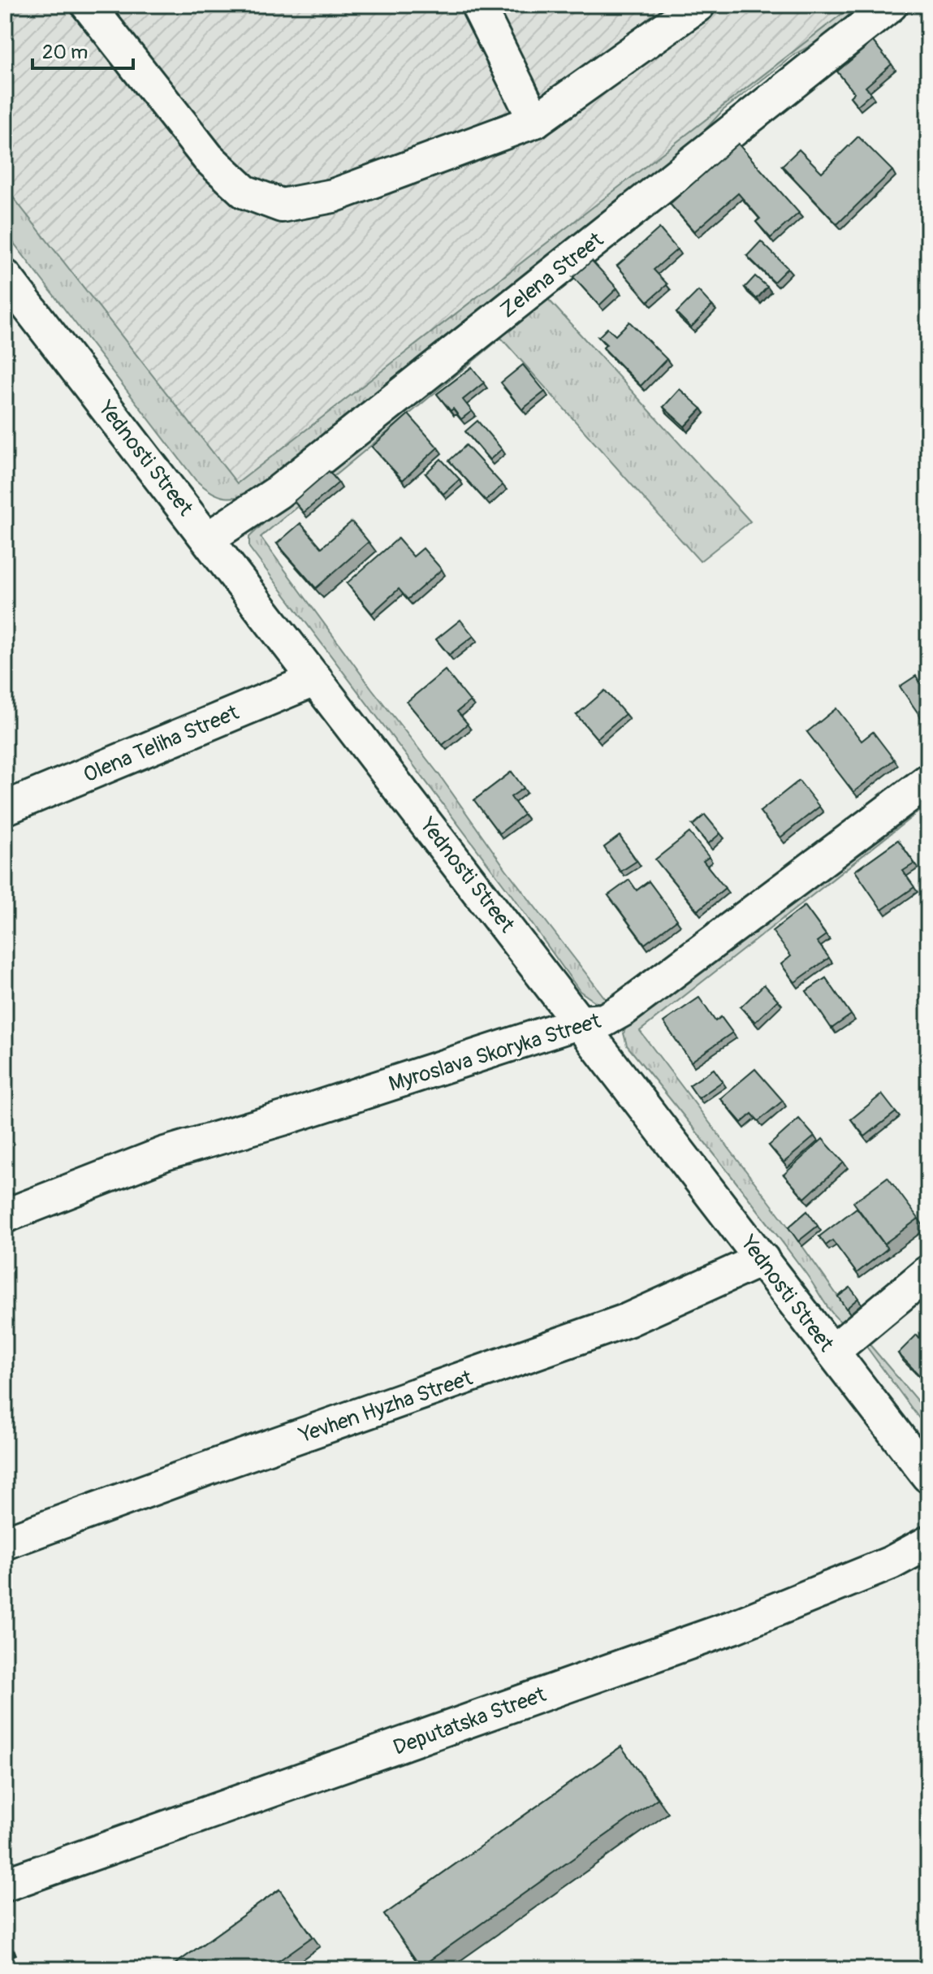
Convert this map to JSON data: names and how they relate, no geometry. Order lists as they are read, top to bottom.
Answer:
{
  "streets": {
    "street": [
      "Zelena Street",
      "Yednosti Street",
      "Olena Teliha Street",
      "Myroslava Skoryka Street",
      "Yevhen Hyzha Street",
      "Deputatska Street"
    ]
  },
  "crossings": [
    ["Zelena Street", "Yednosti Street"],
    ["Yednosti Street", "Olena Teliha Street"],
    ["Yednosti Street", "Myroslava Skoryka Street"],
    ["Yednosti Street", "Yevhen Hyzha Street"]
  ],
  "scale_bar": "20 m"
}
